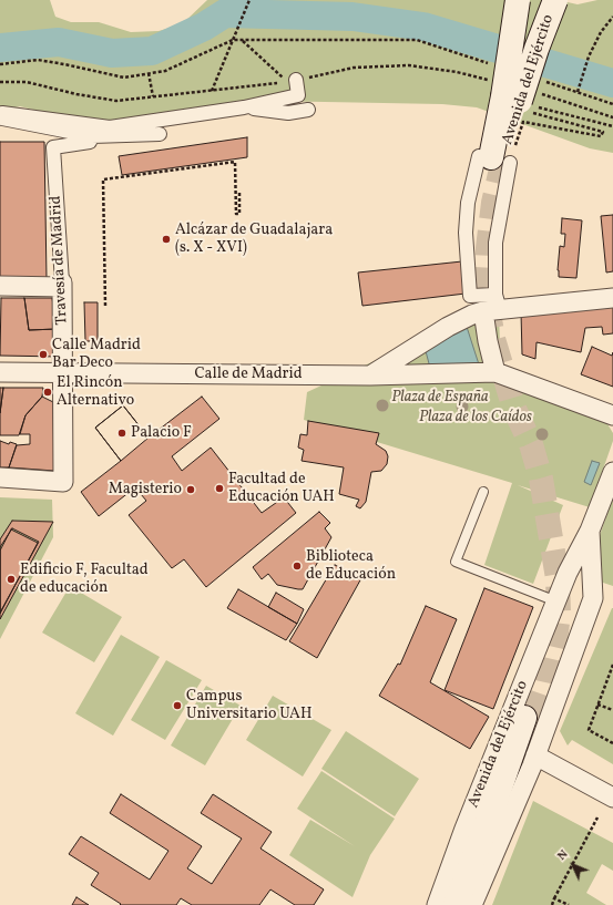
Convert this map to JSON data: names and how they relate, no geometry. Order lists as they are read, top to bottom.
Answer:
{
  "streets": {
    "main road": ["Avenida del Ejército"],
    "street": ["Travesía de Madrid", "Calle de Madrid"]
  },
  "crossings": [
    ["Travesía de Madrid", "Calle de Madrid"]
  ],
  "parks": ["Plaza de España", "Plaza de los Caídos"],
  "places": [
    "Alcázar de Guadalajara (s. X - XVI)",
    "Calle Madrid Bar Deco",
    "El Rincón Alternativo",
    "Palacio F",
    "Facultad de Educación UAH",
    "Magisterio",
    "Biblioteca de Educación",
    "Edificio F, Facultad de educación",
    "Campus Universitario UAH"
  ],
  "north": "top left"
}
